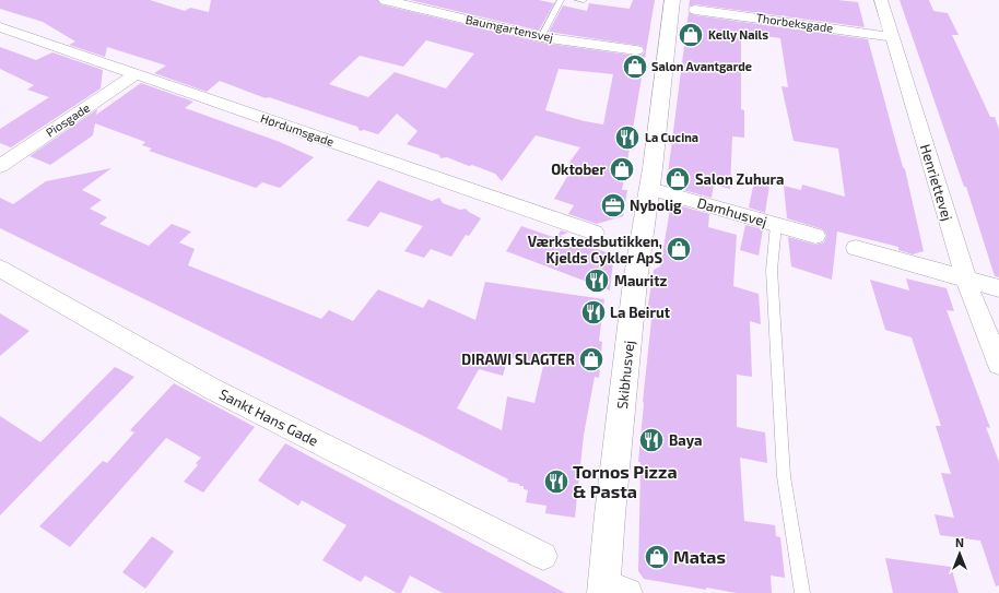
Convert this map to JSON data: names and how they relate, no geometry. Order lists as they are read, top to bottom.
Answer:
{
  "streets": {
    "street": [
      "Thorbeksgade",
      "Baumgartensvej",
      "Piosgade",
      "Hørdumsgade",
      "Henriettevej",
      "Damhusvej",
      "Skibhusvej",
      "Sankt Hans Gade"
    ]
  },
  "crossings": [
    ["Thorbeksgade", "Henriettevej"],
    ["Piosgade", "Hørdumsgade"],
    ["Damhusvej", "Skibhusvej"]
  ],
  "places": {
    "shop": [
      "Kelly Nails",
      "Salon Avantgarde",
      "Oktober",
      "Salon Zuhura",
      "Værkstedsbutikken, Kjelds Cykler ApS",
      "DIRAWI SLAGTER",
      "Matas"
    ],
    "restaurant": [
      "La Cucina",
      "Mauritz",
      "La Beirut",
      "Baya",
      "Tornos Pizza & Pasta"
    ],
    "office": ["Nybolig"]
  },
  "north": "top"
}
